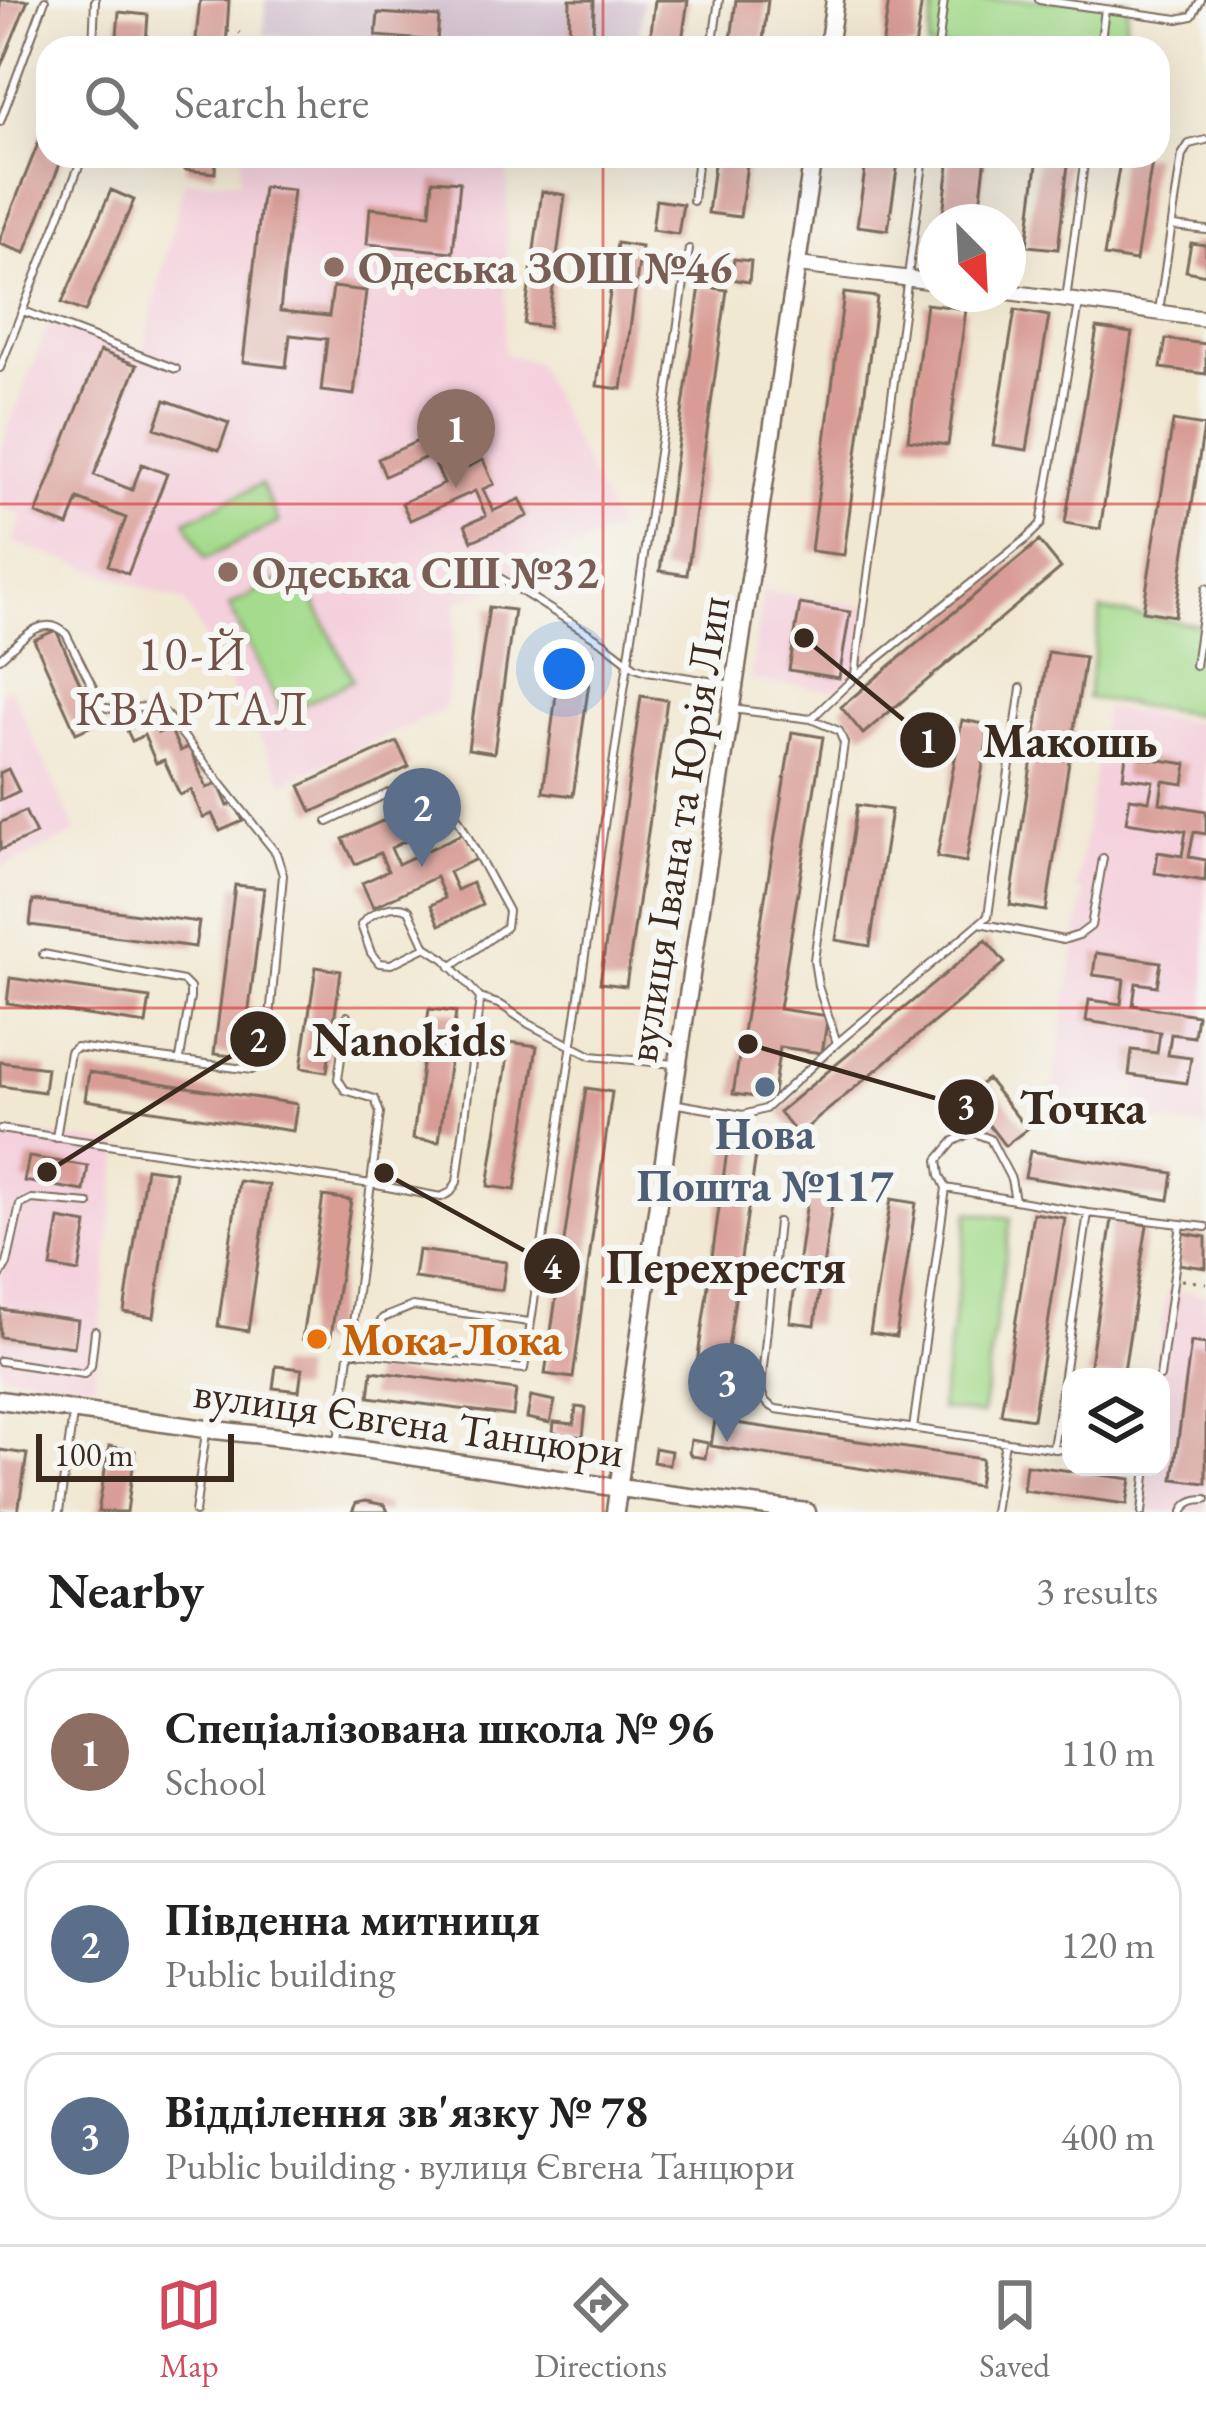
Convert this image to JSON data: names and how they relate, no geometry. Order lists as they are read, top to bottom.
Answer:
{
  "streets": {
    "street": ["вулиця Івана та Юрія Лип", "вулиця Євгена Танцюри"]
  },
  "crossings": [
    ["вулиця Івана та Юрія Лип", "вулиця Євгена Танцюри"]
  ],
  "districts": ["10-Й КВАРТАЛ"],
  "places": [
    "Одеська ЗОШ №46",
    "Одеська СШ №32",
    "Макошь",
    "Точка",
    "Нова Пошта №117",
    "Nanokids",
    "Перехрестя",
    "Мока-Лока"
  ],
  "scale_bar": "100 m",
  "north": "bottom right",
  "page": {
    "search": "Search here",
    "pins": ["1", "2", "3"],
    "scale": "100 m",
    "heading": ["Nearby", "3 results"],
    "list": [
      {
        "mark": "1",
        "name": "Спеціалізована школа № 96",
        "note": "School",
        "value": "110 m"
      },
      {
        "mark": "2",
        "name": "Південна митниця",
        "note": "Public building",
        "value": "120 m"
      },
      {
        "mark": "3",
        "name": "Відділення зв'язку № 78",
        "note": "Public building · вулиця Євгена Танцюри",
        "value": "400 m"
      }
    ],
    "nav": ["Map", "Directions", "Saved"]
  }
}
